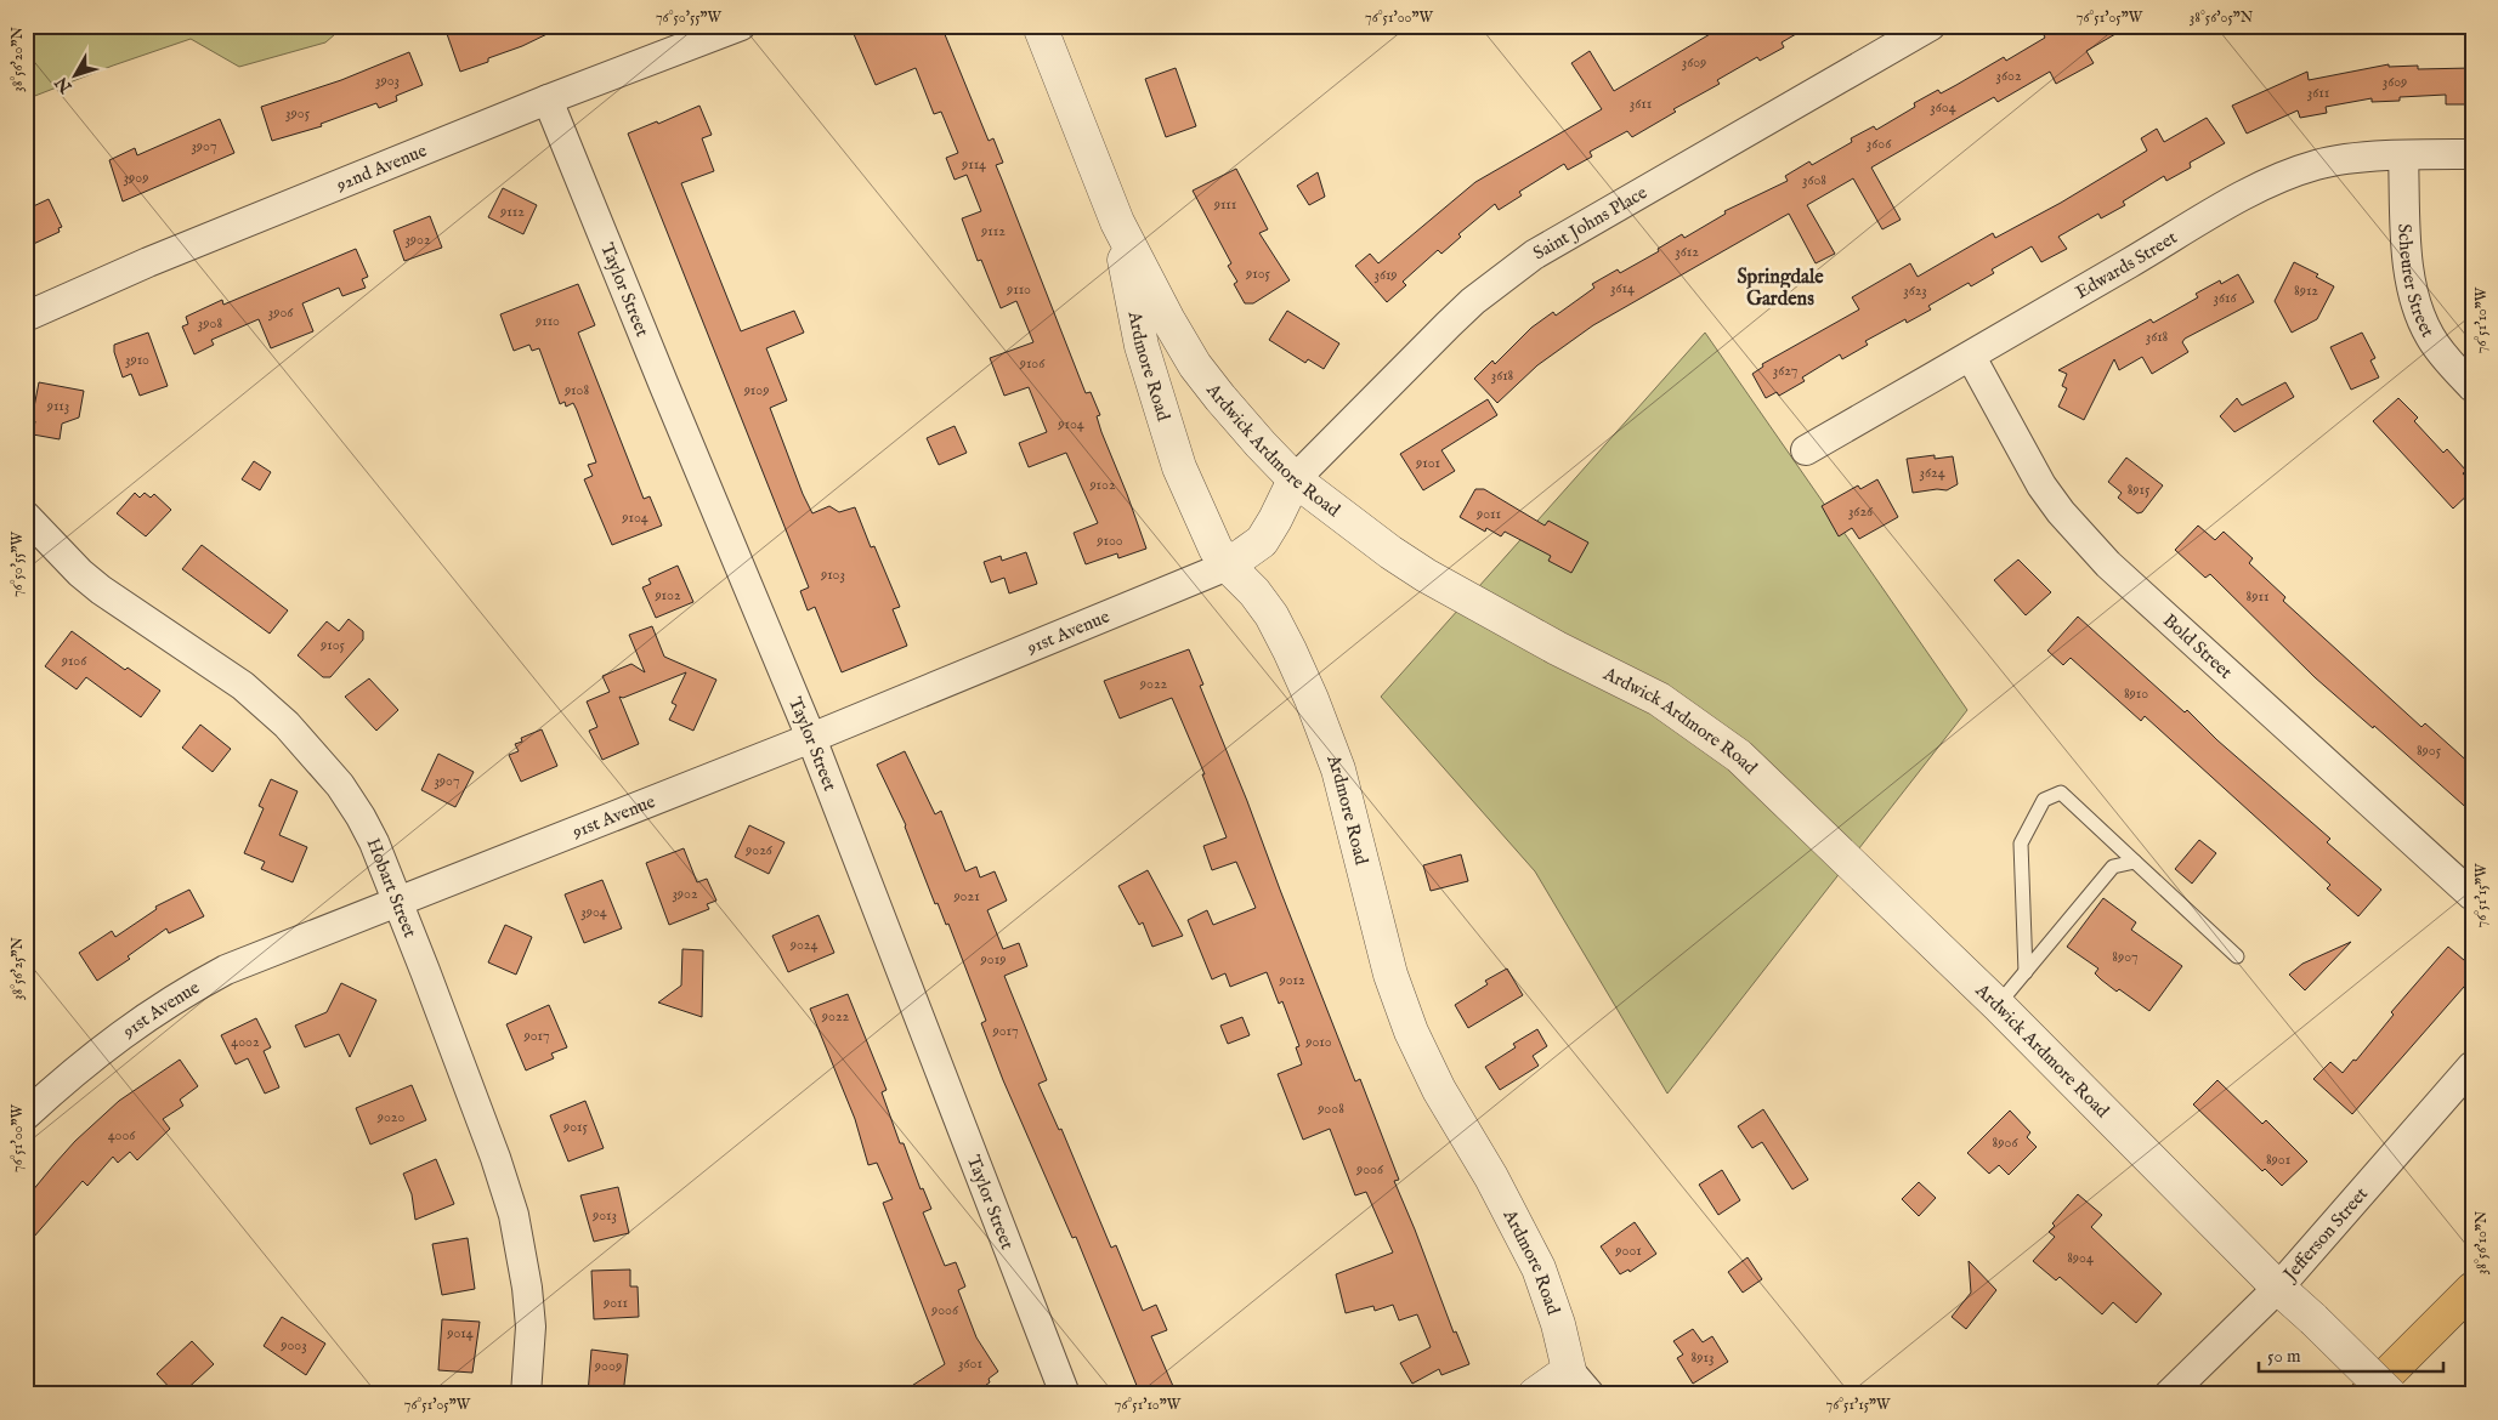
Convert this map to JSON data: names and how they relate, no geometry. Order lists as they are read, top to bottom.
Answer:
{
  "streets": {
    "street": [
      "92nd Avenue",
      "Saint Johns Place",
      "Edwards Street",
      "Scheurer Street",
      "Taylor Street",
      "Ardmore Road",
      "Ardwick Ardmore Road",
      "91st Avenue",
      "Bold Street",
      "Hobart Street",
      "Jefferson Street"
    ]
  },
  "crossings": [
    ["92nd Avenue", "Taylor Street"],
    ["Saint Johns Place", "Ardwick Ardmore Road"],
    ["Edwards Street", "Scheurer Street"],
    ["Edwards Street", "Bold Street"],
    ["Taylor Street", "91st Avenue"],
    ["Ardmore Road", "Ardwick Ardmore Road"],
    ["Ardmore Road", "91st Avenue"],
    ["Ardwick Ardmore Road", "Jefferson Street"],
    ["91st Avenue", "Hobart Street"]
  ],
  "districts": ["Springdale Gardens"],
  "house_numbers": [
    "3609",
    "3602",
    "3903",
    "3609",
    "3611",
    "3611",
    "3604",
    "3905",
    "3606",
    "3907",
    "9114",
    "3909",
    "3608",
    "9111",
    "9112",
    "9112",
    "3902",
    "3612",
    "9105",
    "3619",
    "3614",
    "9110",
    "3623",
    "8912",
    "3616",
    "3906",
    "9110",
    "3908",
    "3618",
    "3910",
    "9106",
    "3627",
    "3618",
    "9108",
    "9109",
    "9113",
    "9104",
    "9101",
    "3624",
    "9102",
    "8915",
    "3626",
    "9011",
    "9104",
    "9100",
    "9103",
    "9102",
    "8911",
    "9105",
    "9106",
    "9022",
    "8910",
    "8905",
    "3907",
    "9026",
    "3902",
    "9021",
    "3904",
    "9024",
    "8907",
    "9019",
    "9012",
    "9022",
    "9017",
    "9017",
    "4002",
    "9010",
    "9008",
    "9020",
    "9015",
    "4006",
    "8906",
    "8901",
    "9006",
    "9013",
    "9001",
    "8904",
    "9011",
    "9006",
    "9014",
    "9003",
    "8913",
    "3601",
    "9009"
  ],
  "scale_bar": "50 m",
  "north": "bottom left",
  "coordinates": [
    "76°50'55\"W",
    "76°51'00\"W",
    "76°51'05\"W",
    "38°56'05\"N",
    "38°56'20\"N",
    "76°51'10\"W",
    "76°51'15\"W",
    "38°56'25\"N",
    "38°56'10\"N"
  ]
}
